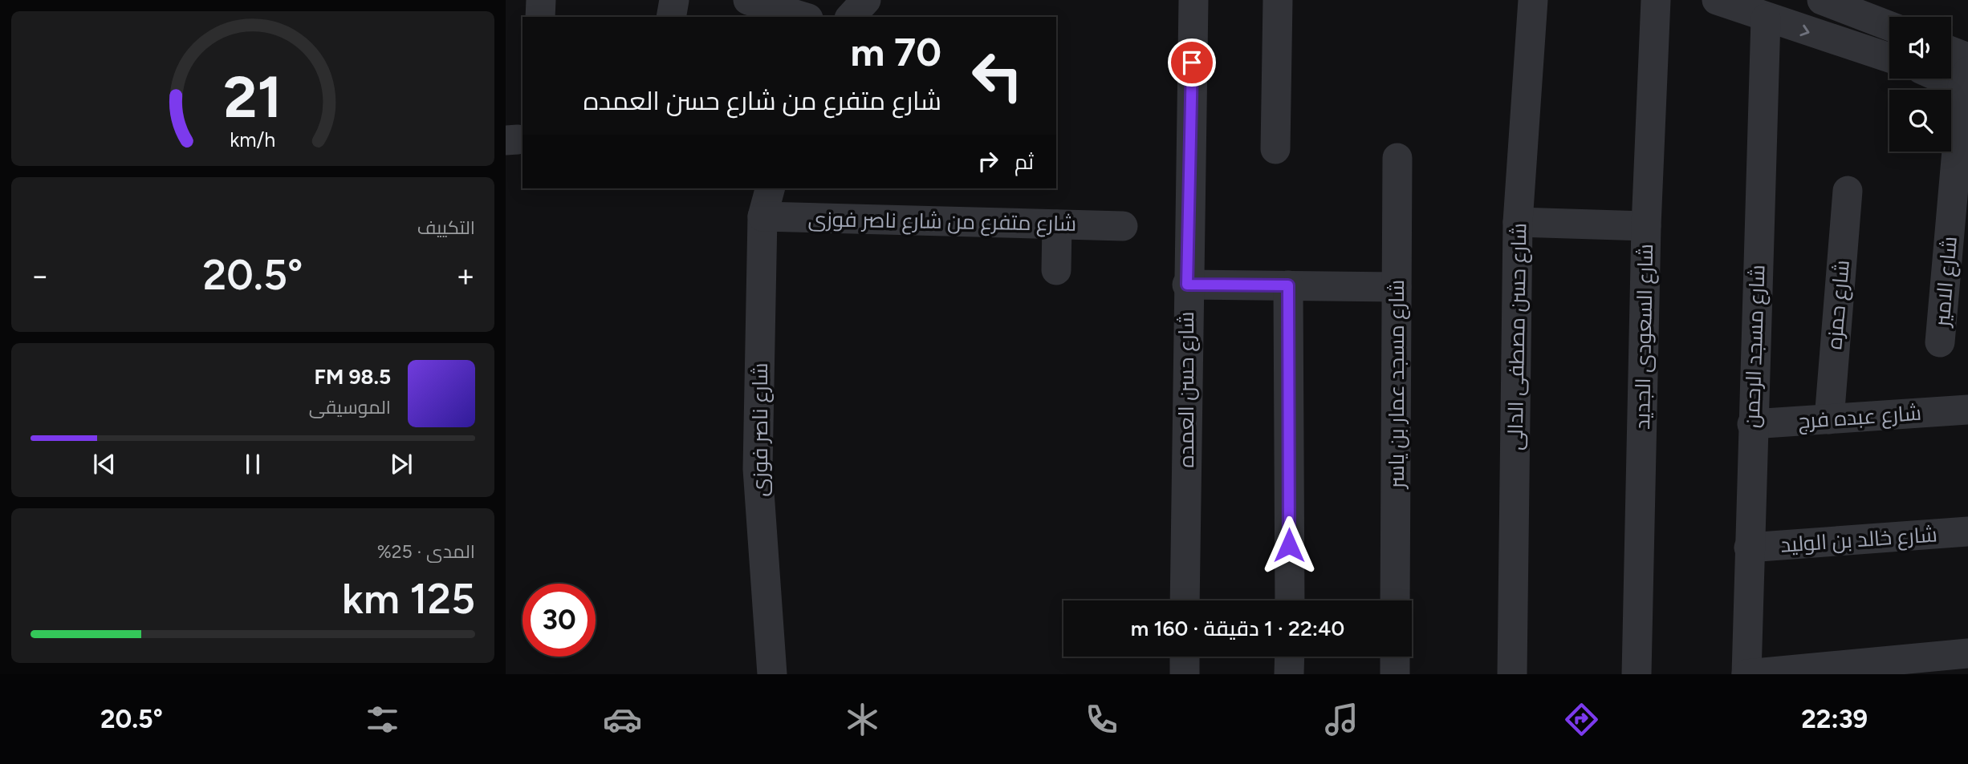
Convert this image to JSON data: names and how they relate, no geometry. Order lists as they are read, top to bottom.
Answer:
{
  "streets": {
    "street": [
      "شارع متفرع من شارع ناصر فوزى",
      "شارع الامير",
      "شارع حمزه",
      "شارع حسن مصطفى الدالى",
      "شارع السعودى الجديد",
      "شارع مسجد الرحمن",
      "شارع مسجد عمار بن ياسر",
      "شارع حسن العمده",
      "شارع عبده فرج",
      "شارع ناصر فوزى",
      "شارع خالد بن الوليد"
    ]
  },
  "crossings": [
    ["شارع متفرع من شارع ناصر فوزى", "شارع ناصر فوزى"],
    ["شارع حمزه", "شارع عبده فرج"],
    ["شارع مسجد الرحمن", "شارع عبده فرج"],
    ["شارع مسجد الرحمن", "شارع خالد بن الوليد"]
  ],
  "page": {
    "turn": ["70 m", "شارع متفرع من شارع حسن العمده"],
    "then": "ثم",
    "tile": [
      "التكييف",
      ["المدى · 25%", "125 km"]
    ],
    "heat": ["−", "20.5°", "+"],
    "song": ["98.5 FM", "الموسيقى"],
    "limit": "30",
    "trip": "22:40 · 1 دقيقة · 160 m",
    "tabs": ["22:39", "20.5°"],
    "gauge": ["21", "km/h"]
  }
}
